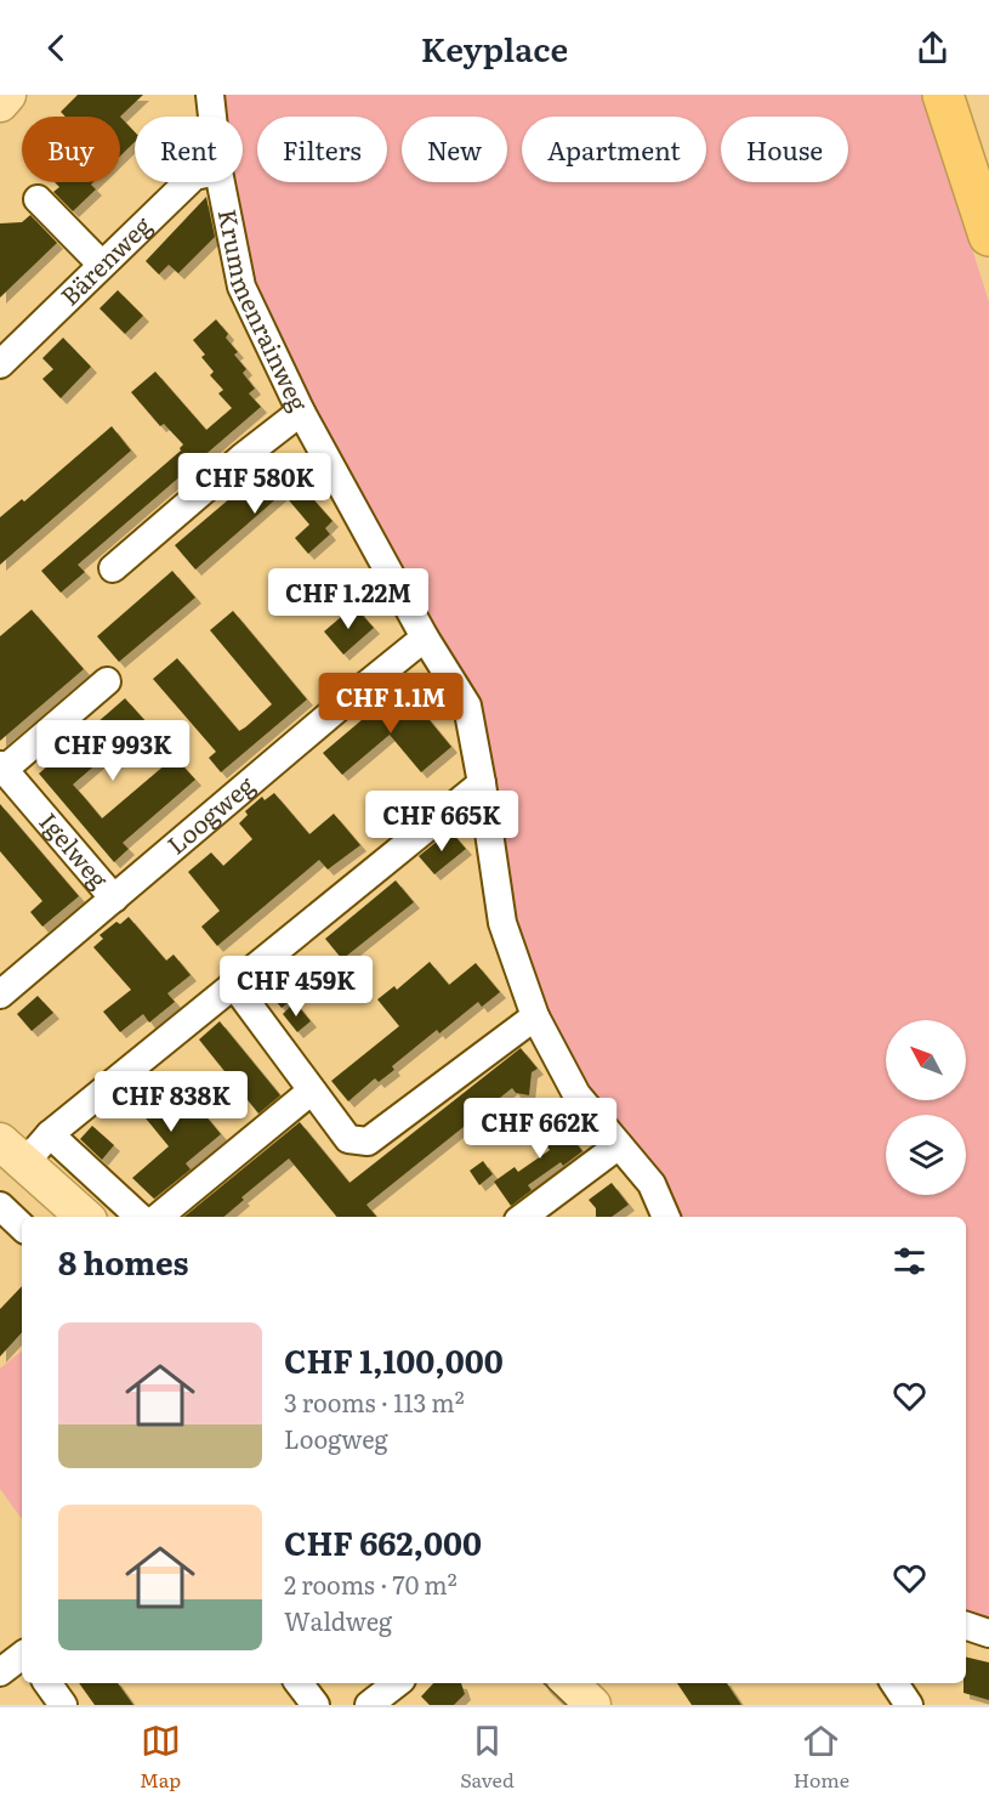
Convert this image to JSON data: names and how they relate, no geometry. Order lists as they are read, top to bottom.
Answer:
{
  "streets": {
    "street": [
      "Bärenweg",
      "Krummenrainweg",
      "Loogweg",
      "Igelweg"
    ]
  },
  "crossings": [
    ["Krummenrainweg", "Loogweg"],
    ["Loogweg", "Igelweg"]
  ],
  "north": "top left",
  "page": {
    "header": "Keyplace",
    "chip": [
      "Buy",
      "Rent",
      "Filters",
      "New",
      "Apartment",
      "House"
    ],
    "price": [
      "CHF 580K",
      "CHF 1.22M",
      "CHF 1.1M",
      "CHF 993K",
      "CHF 665K",
      "CHF 459K",
      "CHF 838K",
      "CHF 662K"
    ],
    "heading": "8 homes",
    "list": [
      {
        "name": "CHF 1,100,000",
        "note": "3 rooms · 113 m² · Loogweg"
      },
      {
        "name": "CHF 662,000",
        "note": "2 rooms · 70 m² · Waldweg"
      }
    ],
    "tabs": ["Map", "Saved", "Home"]
  }
}
